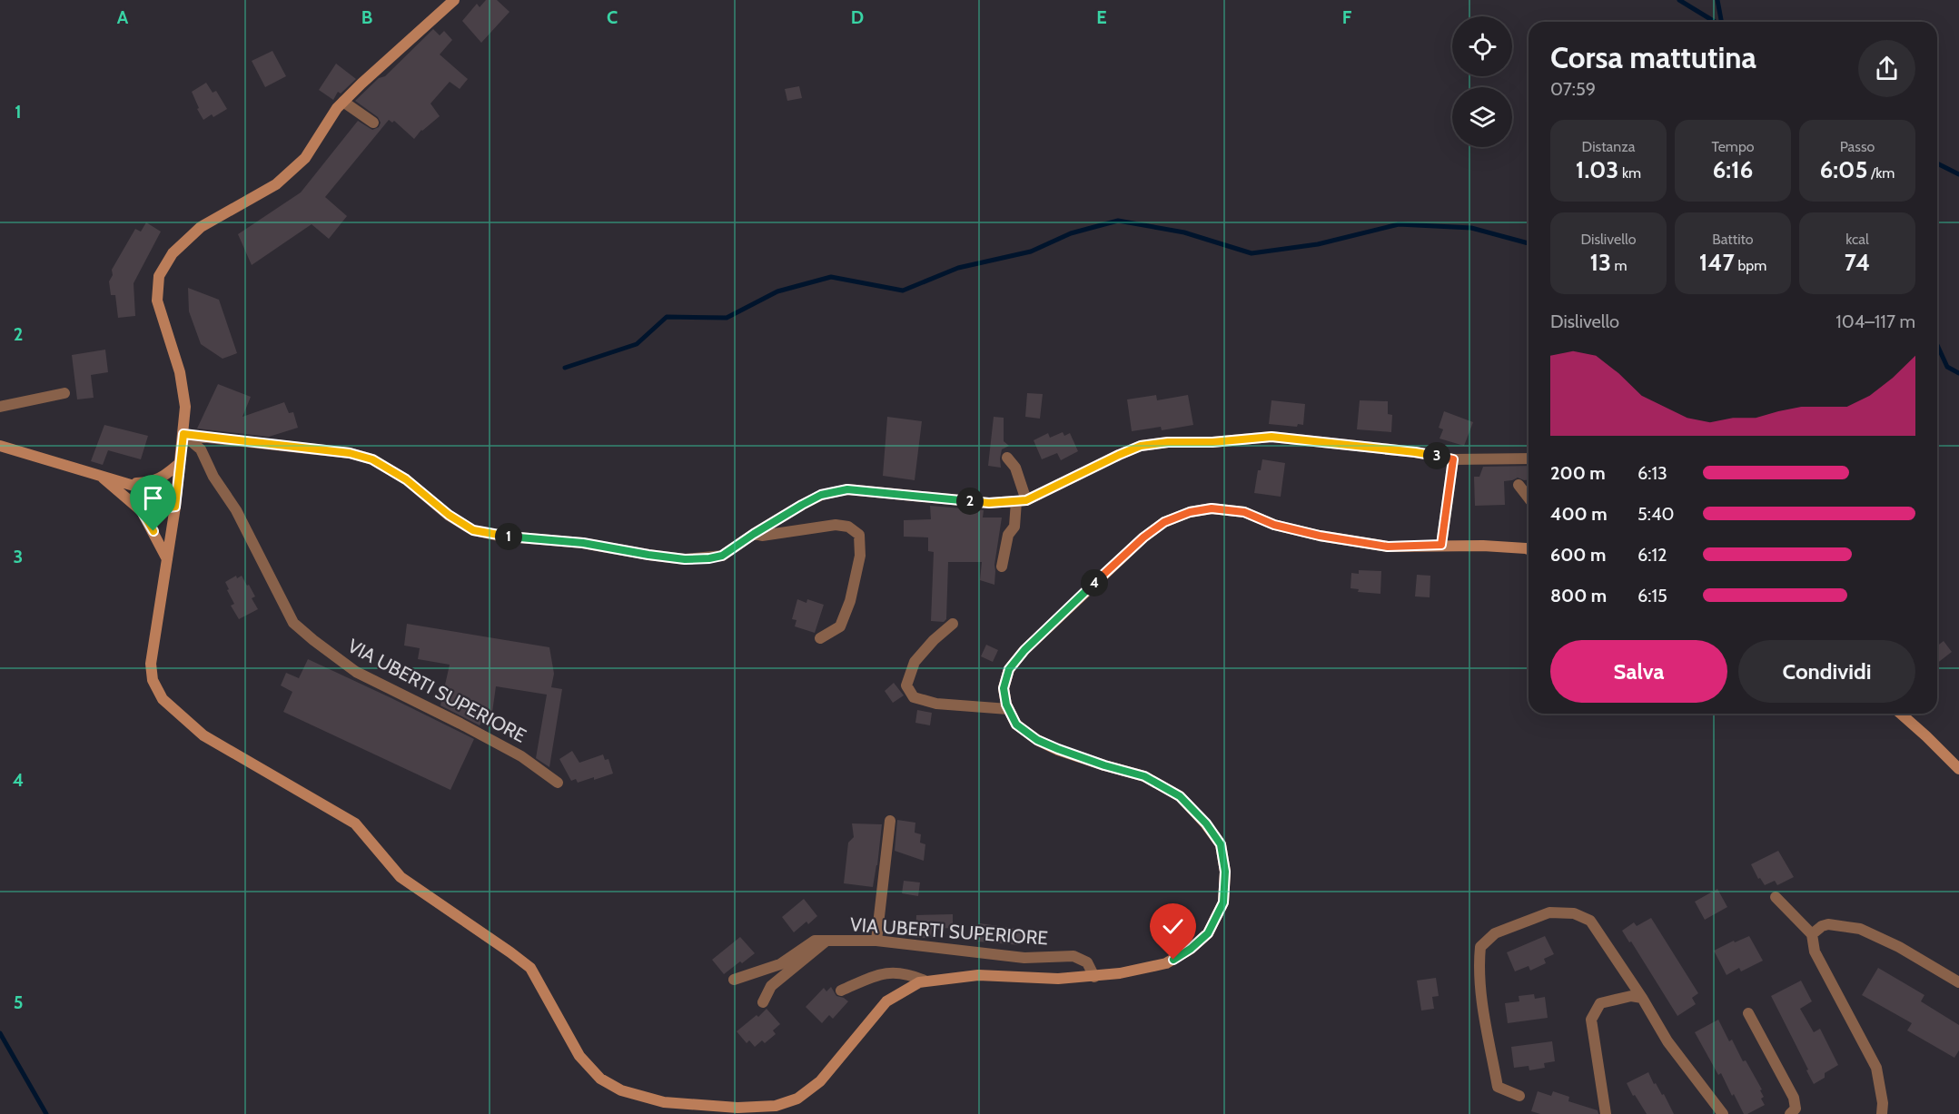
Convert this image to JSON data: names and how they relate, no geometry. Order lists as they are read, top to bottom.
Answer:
{
  "streets": {
    "main road": ["VIA UBERTI SUPERIORE"]
  },
  "page": {
    "heading": ["Corsa mattutina", "07:59"],
    "stats": [
      ["Distanza", "1.03 km"],
      ["Tempo", "6:16"],
      ["Passo", "6:05 /km"],
      ["Dislivello", "13 m"],
      ["Battito", "147 bpm"],
      ["kcal", "74"]
    ],
    "chart": ["Dislivello", "104–117 m"],
    "pins": [
      "3",
      "2",
      "1",
      "4"
    ],
    "list": [
      {
        "name": "200 m",
        "note": "6:13"
      },
      {
        "name": "400 m",
        "note": "5:40"
      },
      {
        "name": "600 m",
        "note": "6:12"
      },
      {
        "name": "800 m",
        "note": "6:15"
      }
    ],
    "buttons": ["Salva", "Condividi"]
  },
  "grid": {
    "columns": [
      "A",
      "B",
      "C",
      "D",
      "E",
      "F"
    ],
    "rows": [
      "1",
      "2",
      "3",
      "4",
      "5"
    ]
  }
}
